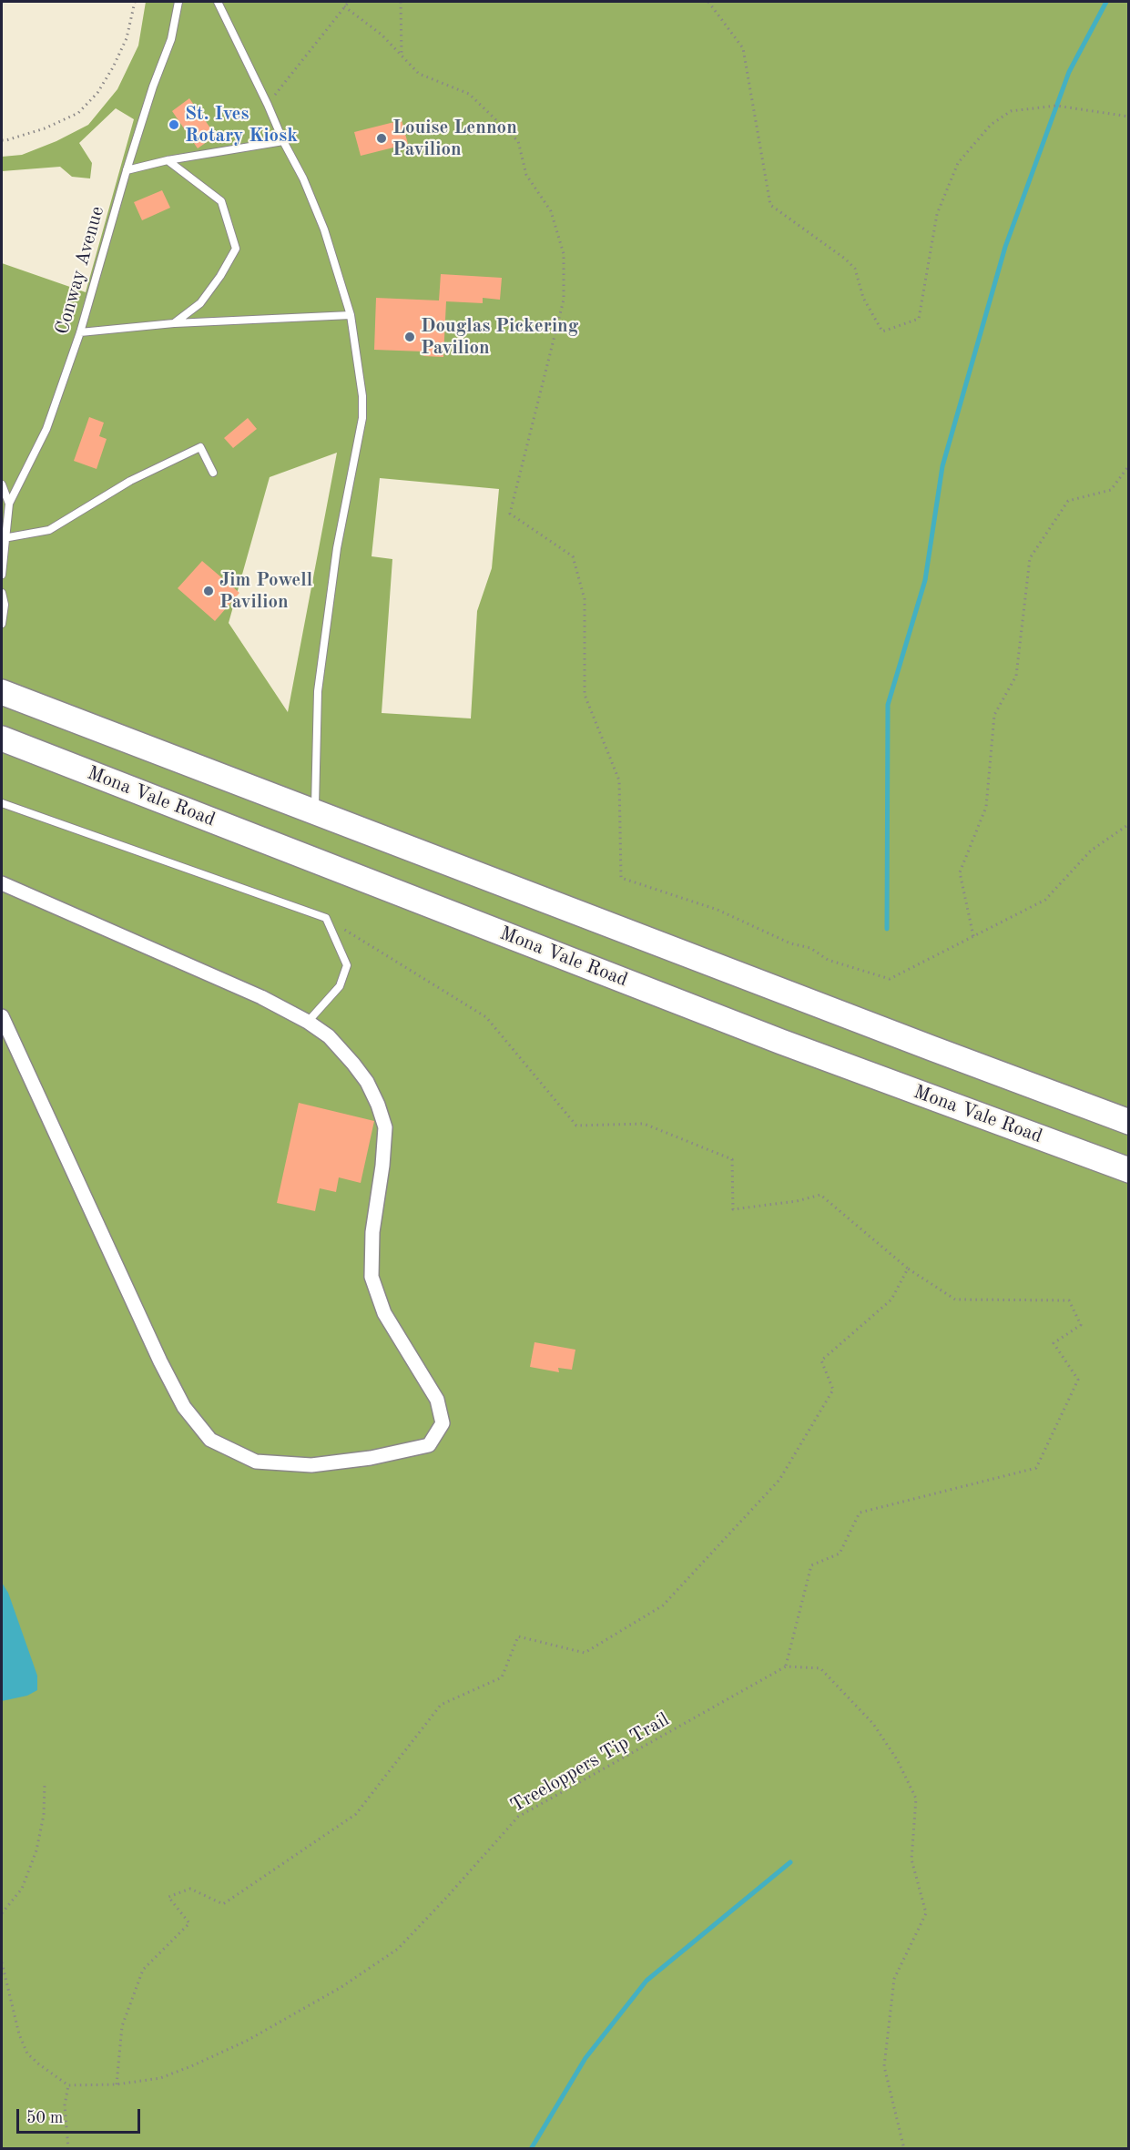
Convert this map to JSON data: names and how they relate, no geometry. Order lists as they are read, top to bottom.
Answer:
{
  "streets": {
    "highway": ["Mona Vale Road"],
    "lane": ["Conway Avenue"],
    "path": ["Treeloppers Tip Trail"]
  },
  "places": [
    "St. Ives Rotary Kiosk",
    "Louise Lennon Pavilion",
    "Douglas Pickering Pavilion",
    "Jim Powell Pavilion"
  ],
  "scale_bar": "50 m"
}
